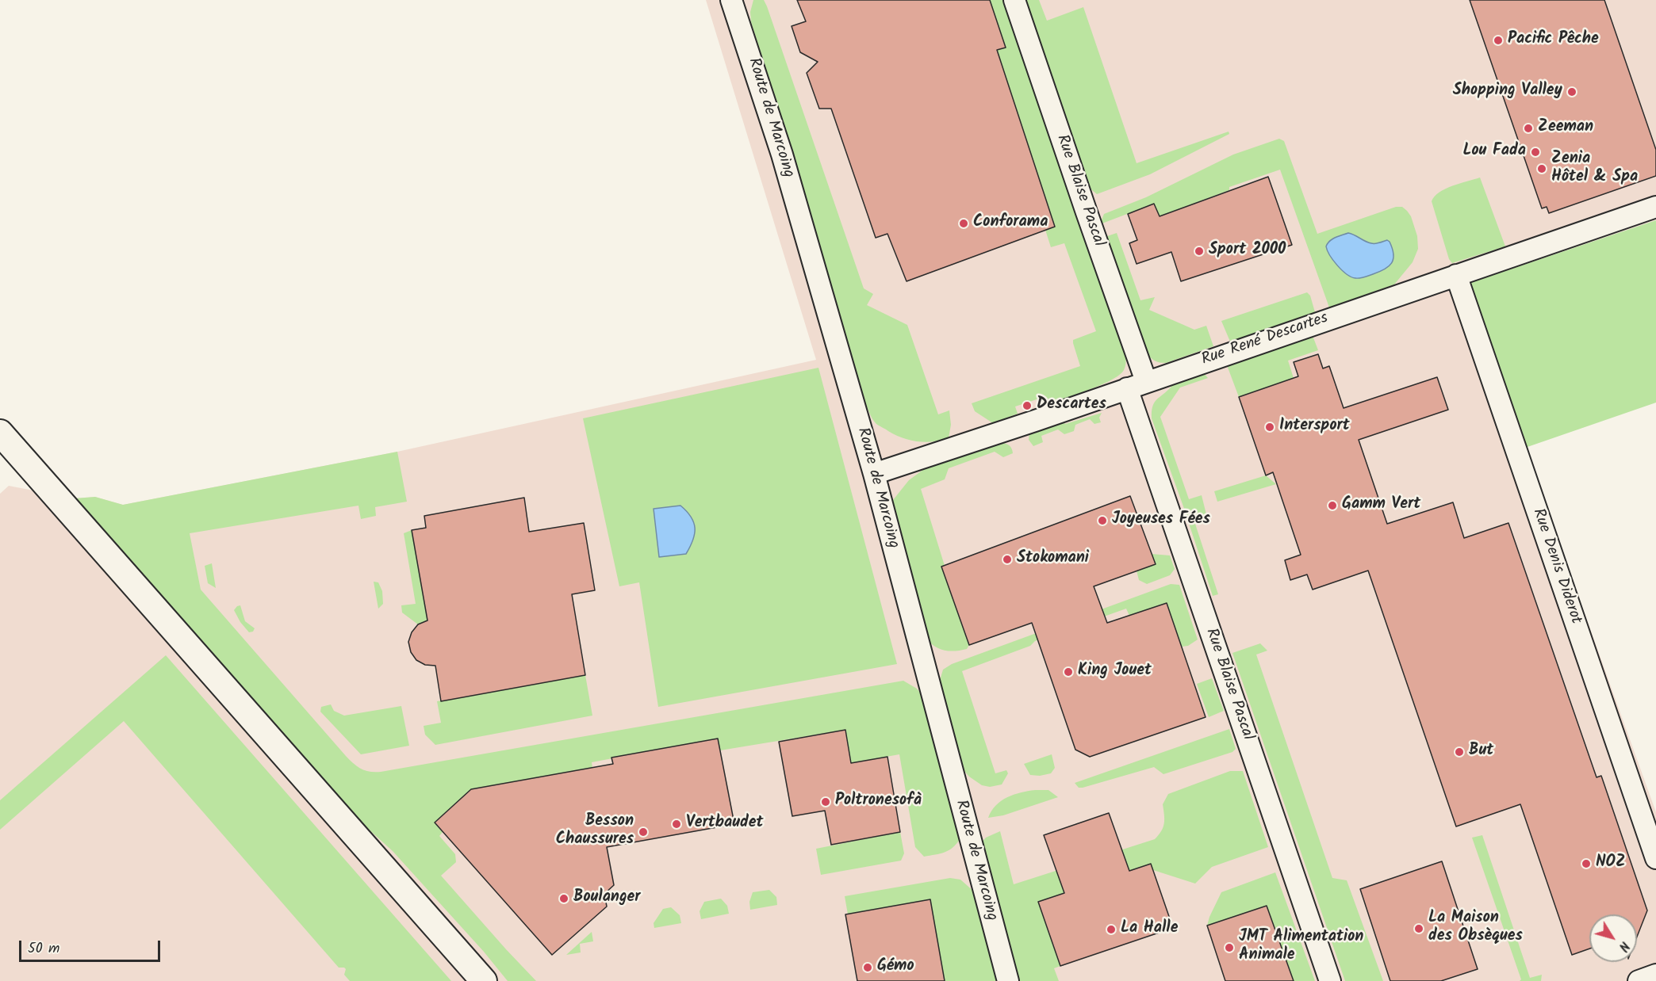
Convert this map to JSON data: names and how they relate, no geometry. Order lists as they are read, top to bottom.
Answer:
{
  "streets": {
    "street": [
      "Route de Marcoing",
      "Rue Blaise Pascal",
      "Rue René Descartes",
      "Rue Denis Diderot"
    ]
  },
  "crossings": [
    ["Route de Marcoing", "Rue René Descartes"],
    ["Rue Blaise Pascal", "Rue René Descartes"],
    ["Rue René Descartes", "Rue Denis Diderot"]
  ],
  "places": [
    "Pacific Pêche",
    "Shopping Valley",
    "Zeeman",
    "Lou Fada",
    "Zenia Hôtel & Spa",
    "Conforama",
    "Sport 2000",
    "Descartes",
    "Intersport",
    "Gamm Vert",
    "Joyeuses Fées",
    "Stokomani",
    "King Jouet",
    "But",
    "Poltronesofà",
    "Vertbaudet",
    "Besson Chaussures",
    "NOZ",
    "Boulanger",
    "La Maison des Obsèques",
    "La Halle",
    "JMT Alimentation Animale",
    "Gémo"
  ],
  "scale_bar": "50 m",
  "north": "bottom right"
}
